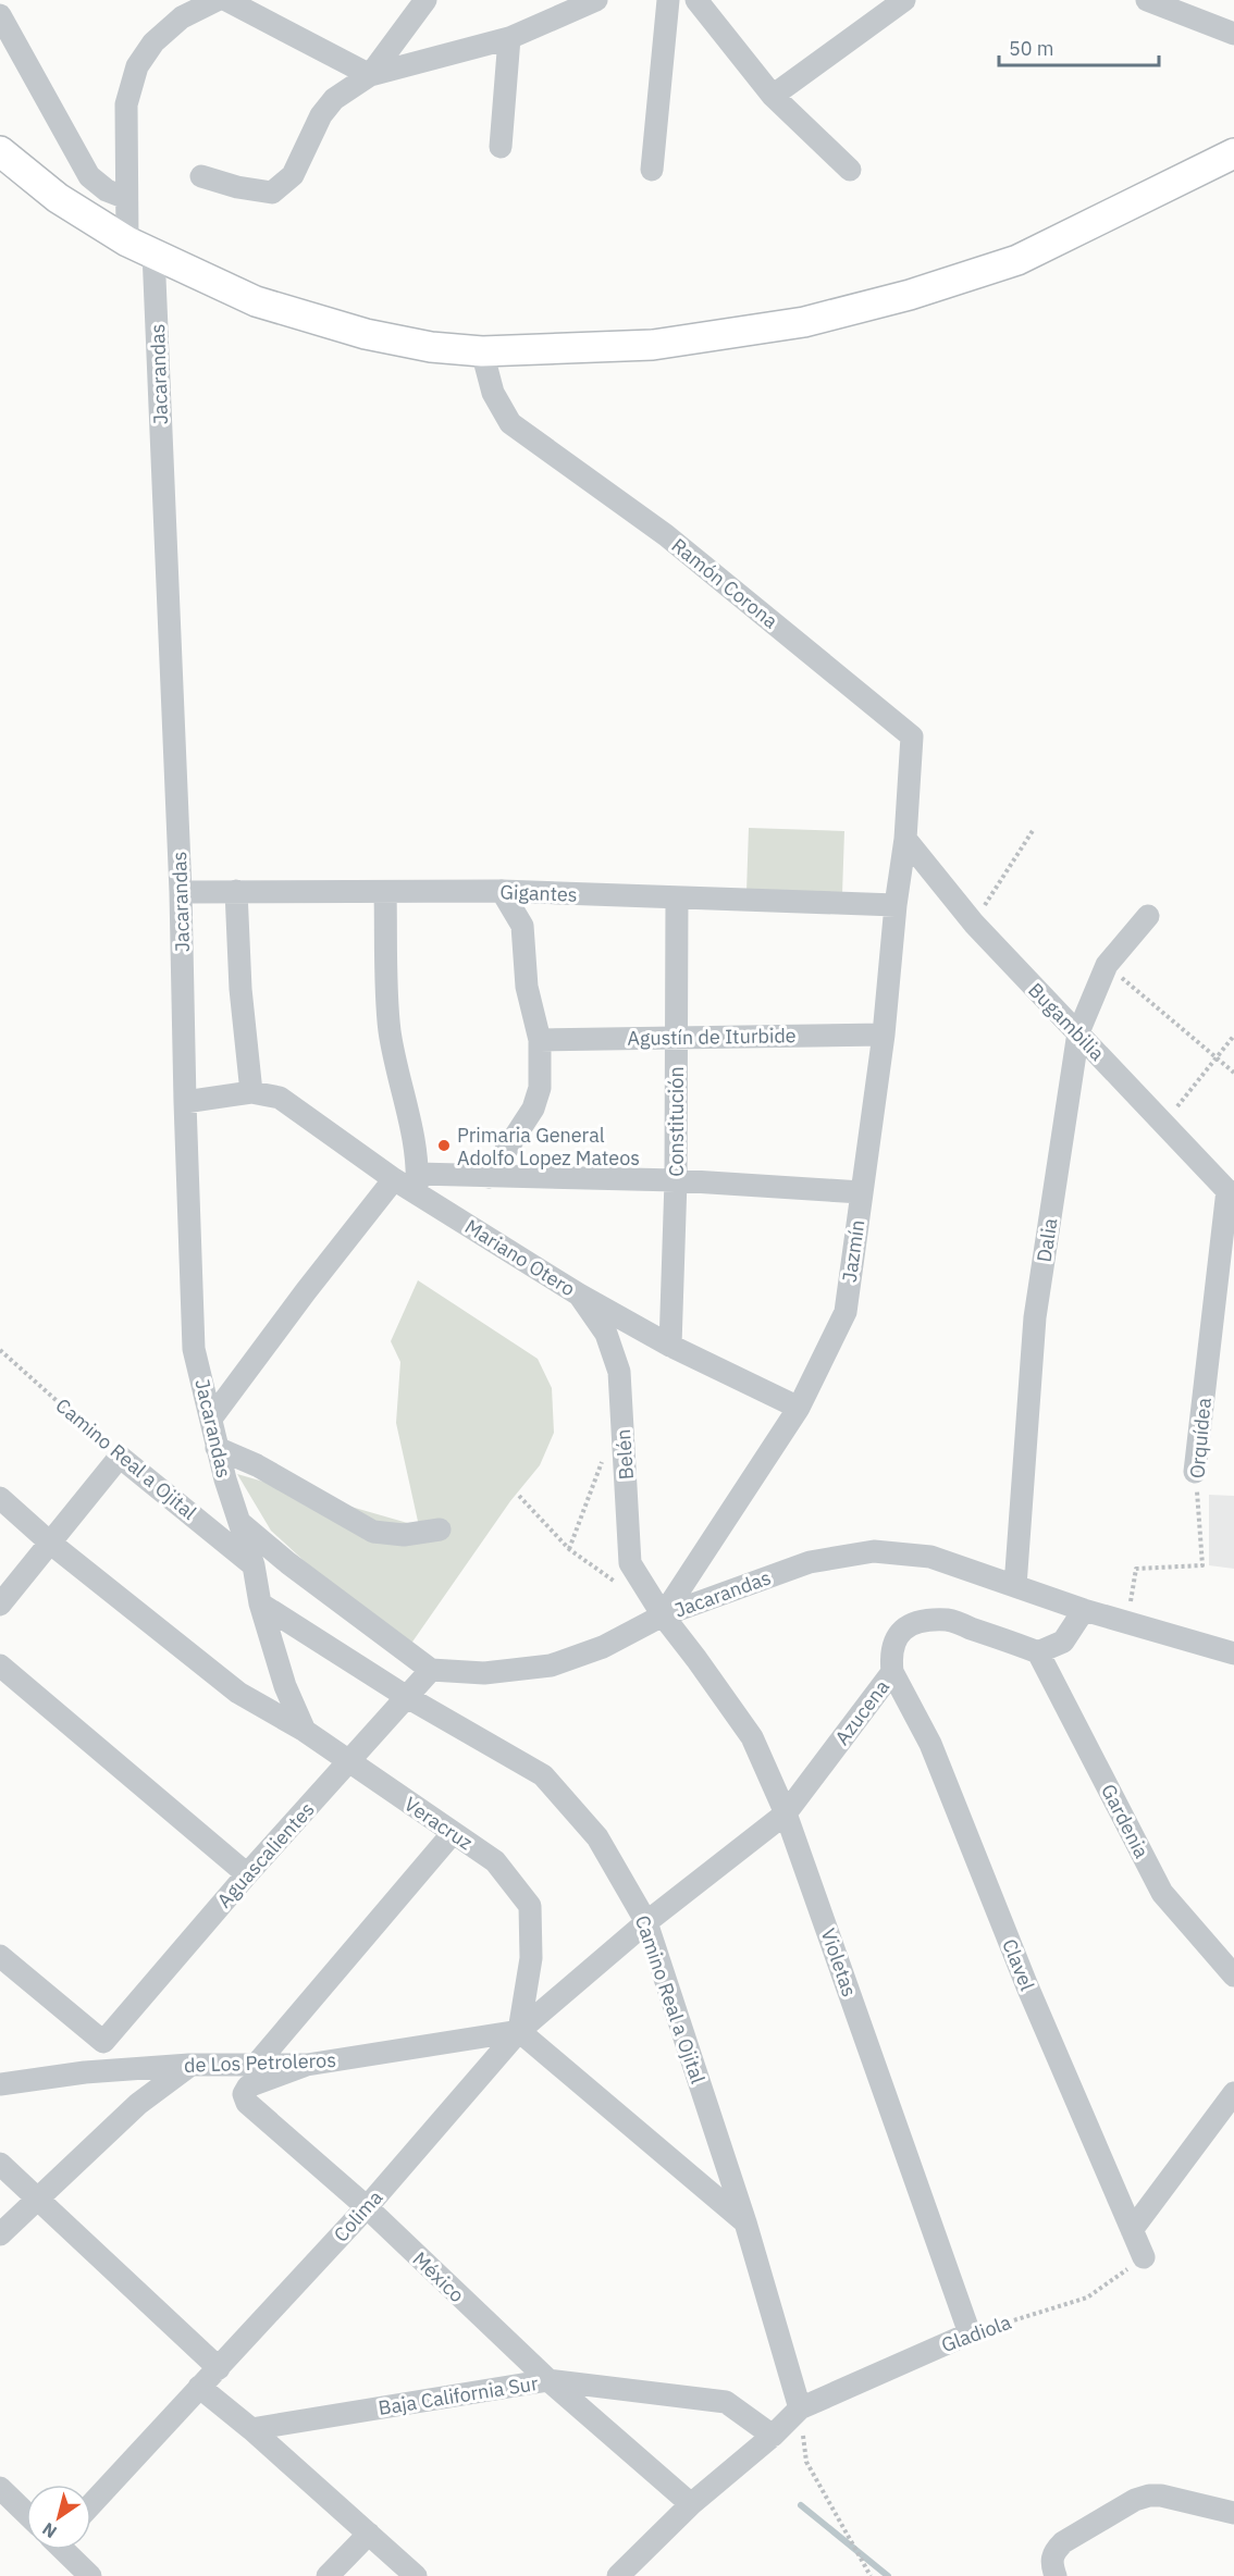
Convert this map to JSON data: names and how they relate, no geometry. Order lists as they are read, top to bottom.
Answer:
{
  "streets": {
    "street": [
      "Jacarandas",
      "Ramón Corona",
      "Gigantes",
      "Bugambilia",
      "Agustín de Iturbide",
      "Constitución",
      "Dalia",
      "Jazmín",
      "Mariano Otero",
      "Orquídea",
      "Belén",
      "Camino Real a Ojital",
      "Azucena",
      "Gardenia",
      "Veracruz",
      "Aguascalientes",
      "Violetas",
      "Clavel",
      "de Los Petroleros",
      "Colima",
      "México",
      "Gladiola",
      "Baja California Sur"
    ]
  },
  "crossings": [
    ["Jacarandas", "Gigantes"],
    ["Jacarandas", "Dalia"],
    ["Jacarandas", "Jazmín"],
    ["Jacarandas", "Mariano Otero"],
    ["Jacarandas", "Orquídea"],
    ["Jacarandas", "Belén"],
    ["Jacarandas", "Aguascalientes"],
    ["Jacarandas", "Violetas"],
    ["Ramón Corona", "Bugambilia"],
    ["Ramón Corona", "Jazmín"],
    ["Gigantes", "Constitución"],
    ["Gigantes", "Jazmín"],
    ["Bugambilia", "Dalia"],
    ["Bugambilia", "Jazmín"],
    ["Bugambilia", "Orquídea"],
    ["Agustín de Iturbide", "Constitución"],
    ["Agustín de Iturbide", "Jazmín"],
    ["Constitución", "Mariano Otero"],
    ["Jazmín", "Mariano Otero"],
    ["Jazmín", "Belén"],
    ["Jazmín", "Violetas"],
    ["Mariano Otero", "Belén"],
    ["Belén", "Violetas"],
    ["Camino Real a Ojital", "Azucena"],
    ["Camino Real a Ojital", "Aguascalientes"],
    ["Camino Real a Ojital", "Colima"],
    ["Camino Real a Ojital", "Gladiola"],
    ["Azucena", "Gardenia"],
    ["Azucena", "Violetas"],
    ["Azucena", "Clavel"],
    ["Azucena", "Colima"],
    ["Veracruz", "Aguascalientes"],
    ["Veracruz", "de Los Petroleros"],
    ["Veracruz", "Colima"],
    ["Violetas", "Gladiola"],
    ["Clavel", "Gladiola"],
    ["de Los Petroleros", "Colima"],
    ["de Los Petroleros", "México"],
    ["Colima", "México"],
    ["México", "Baja California Sur"]
  ],
  "places": ["Primaria General Adolfo Lopez Mateos"],
  "scale_bar": "50 m",
  "north": "bottom left"
}
